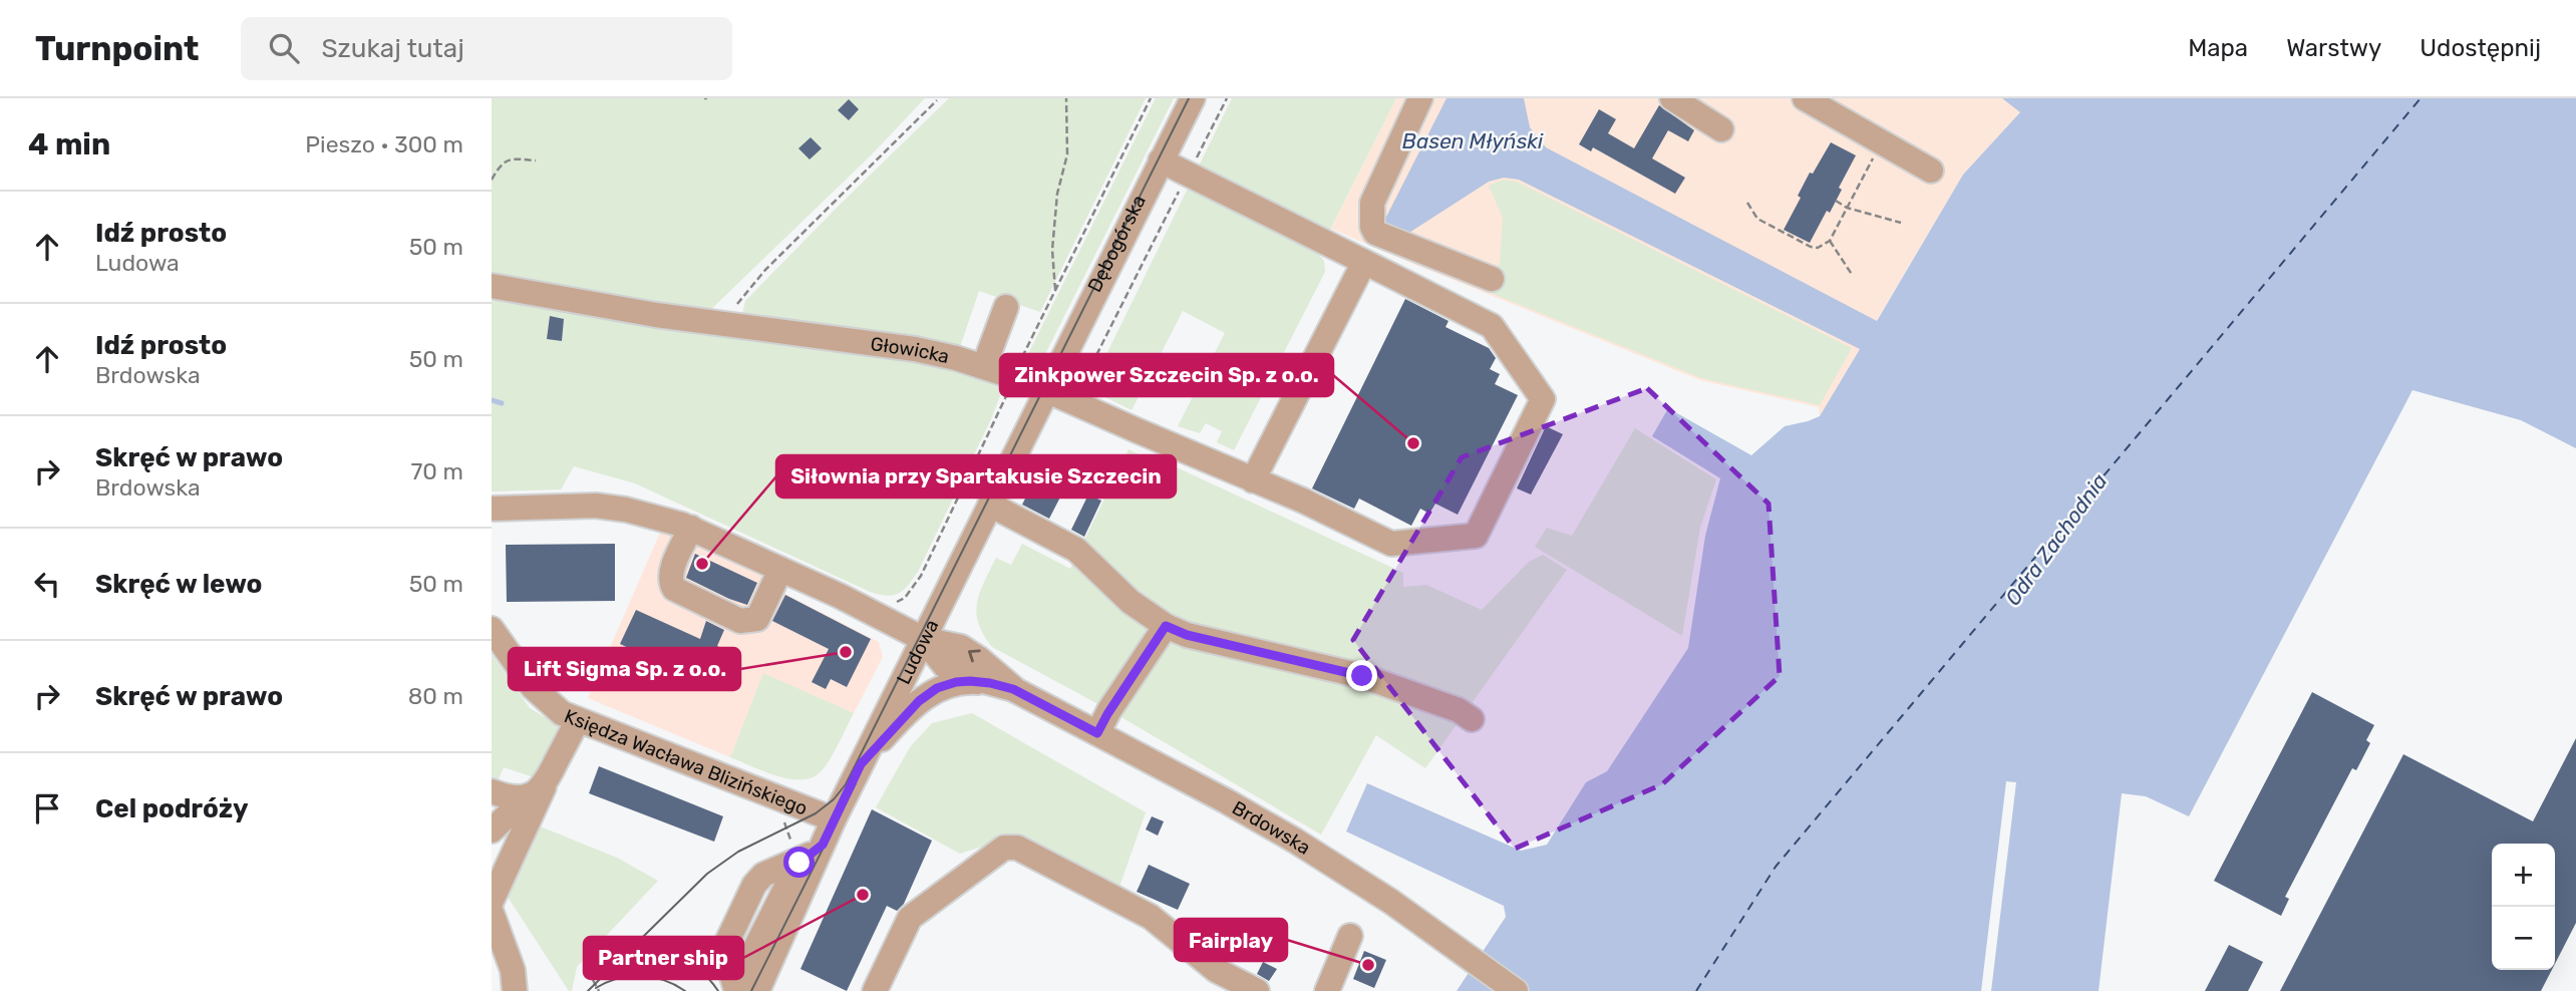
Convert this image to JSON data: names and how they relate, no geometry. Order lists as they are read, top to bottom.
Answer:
{
  "streets": {
    "street": [
      "Dębogórska",
      "Głowicka",
      "Ludowa",
      "Księdza Wacława Blizińskiego",
      "Brdowska"
    ]
  },
  "crossings": [
    ["Dębogórska", "Głowicka"],
    ["Dębogórska", "Ludowa"],
    ["Głowicka", "Ludowa"],
    ["Ludowa", "Księdza Wacława Blizińskiego"],
    ["Ludowa", "Brdowska"]
  ],
  "water": ["Basen Młyński", "Odra Zachodnia"],
  "places": [
    "Zinkpower Szczecin Sp. z o.o.",
    "Siłownia przy Spartakusie Szczecin",
    "Lift Sigma Sp. z o.o.",
    "Partner ship",
    "Fairplay"
  ],
  "page": {
    "header": "Turnpoint",
    "search": "Szukaj tutaj",
    "nav": ["Mapa", "Warstwy", "Udostępnij"],
    "heading": ["4 min", "Pieszo · 300 m"],
    "list": [
      ["Idź prosto", "Ludowa", "50 m"],
      ["Idź prosto", "Brdowska", "50 m"],
      ["Skręć w prawo", "Brdowska", "70 m"],
      ["Skręć w lewo", "50 m"],
      ["Skręć w prawo", "80 m"],
      "Cel podróży"
    ],
    "map_buttons": ["+", "−"]
  }
}
